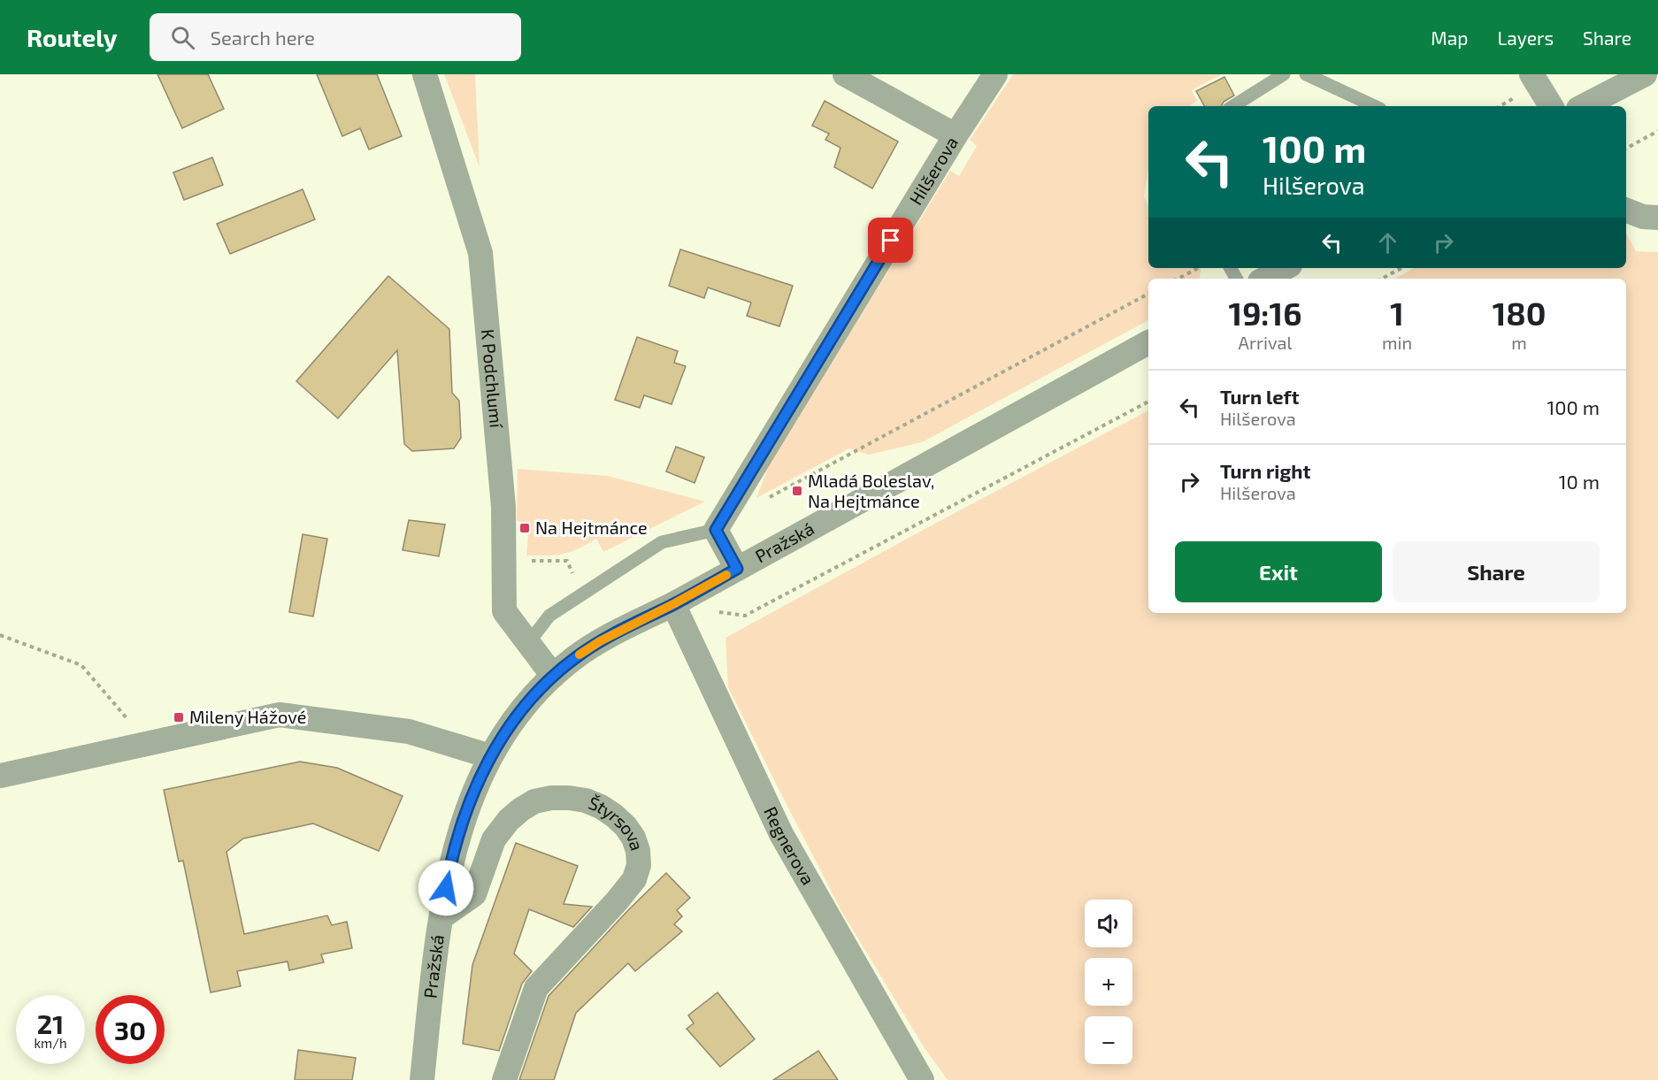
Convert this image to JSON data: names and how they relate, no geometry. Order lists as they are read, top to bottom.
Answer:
{
  "streets": {
    "street": [
      "Hilšerova",
      "K Podchlumí",
      "Pražská",
      "Štyrsova",
      "Regnerova"
    ]
  },
  "crossings": [
    ["K Podchlumí", "Pražská"],
    ["Pražská", "Štyrsova"],
    ["Pražská", "Regnerova"]
  ],
  "places": {
    "transit": ["Mladá Boleslav, Na Hejtmánce", "Na Hejtmánce", "Mileny Hážové"]
  },
  "page": {
    "header": "Routely",
    "search": "Search here",
    "nav": ["Map", "Layers", "Share"],
    "turn": ["100 m", "Hilšerova"],
    "eta": [
      "19:16",
      "Arrival",
      "1",
      "min",
      "180",
      "m"
    ],
    "list": [
      {
        "name": "Turn left",
        "note": "Hilšerova",
        "value": "100 m"
      },
      {
        "name": "Turn right",
        "note": "Hilšerova",
        "value": "10 m"
      }
    ],
    "buttons": ["Exit", "Share"],
    "map_buttons": ["+", "−"],
    "speed": "21 km/h",
    "limit": "30"
  }
}
